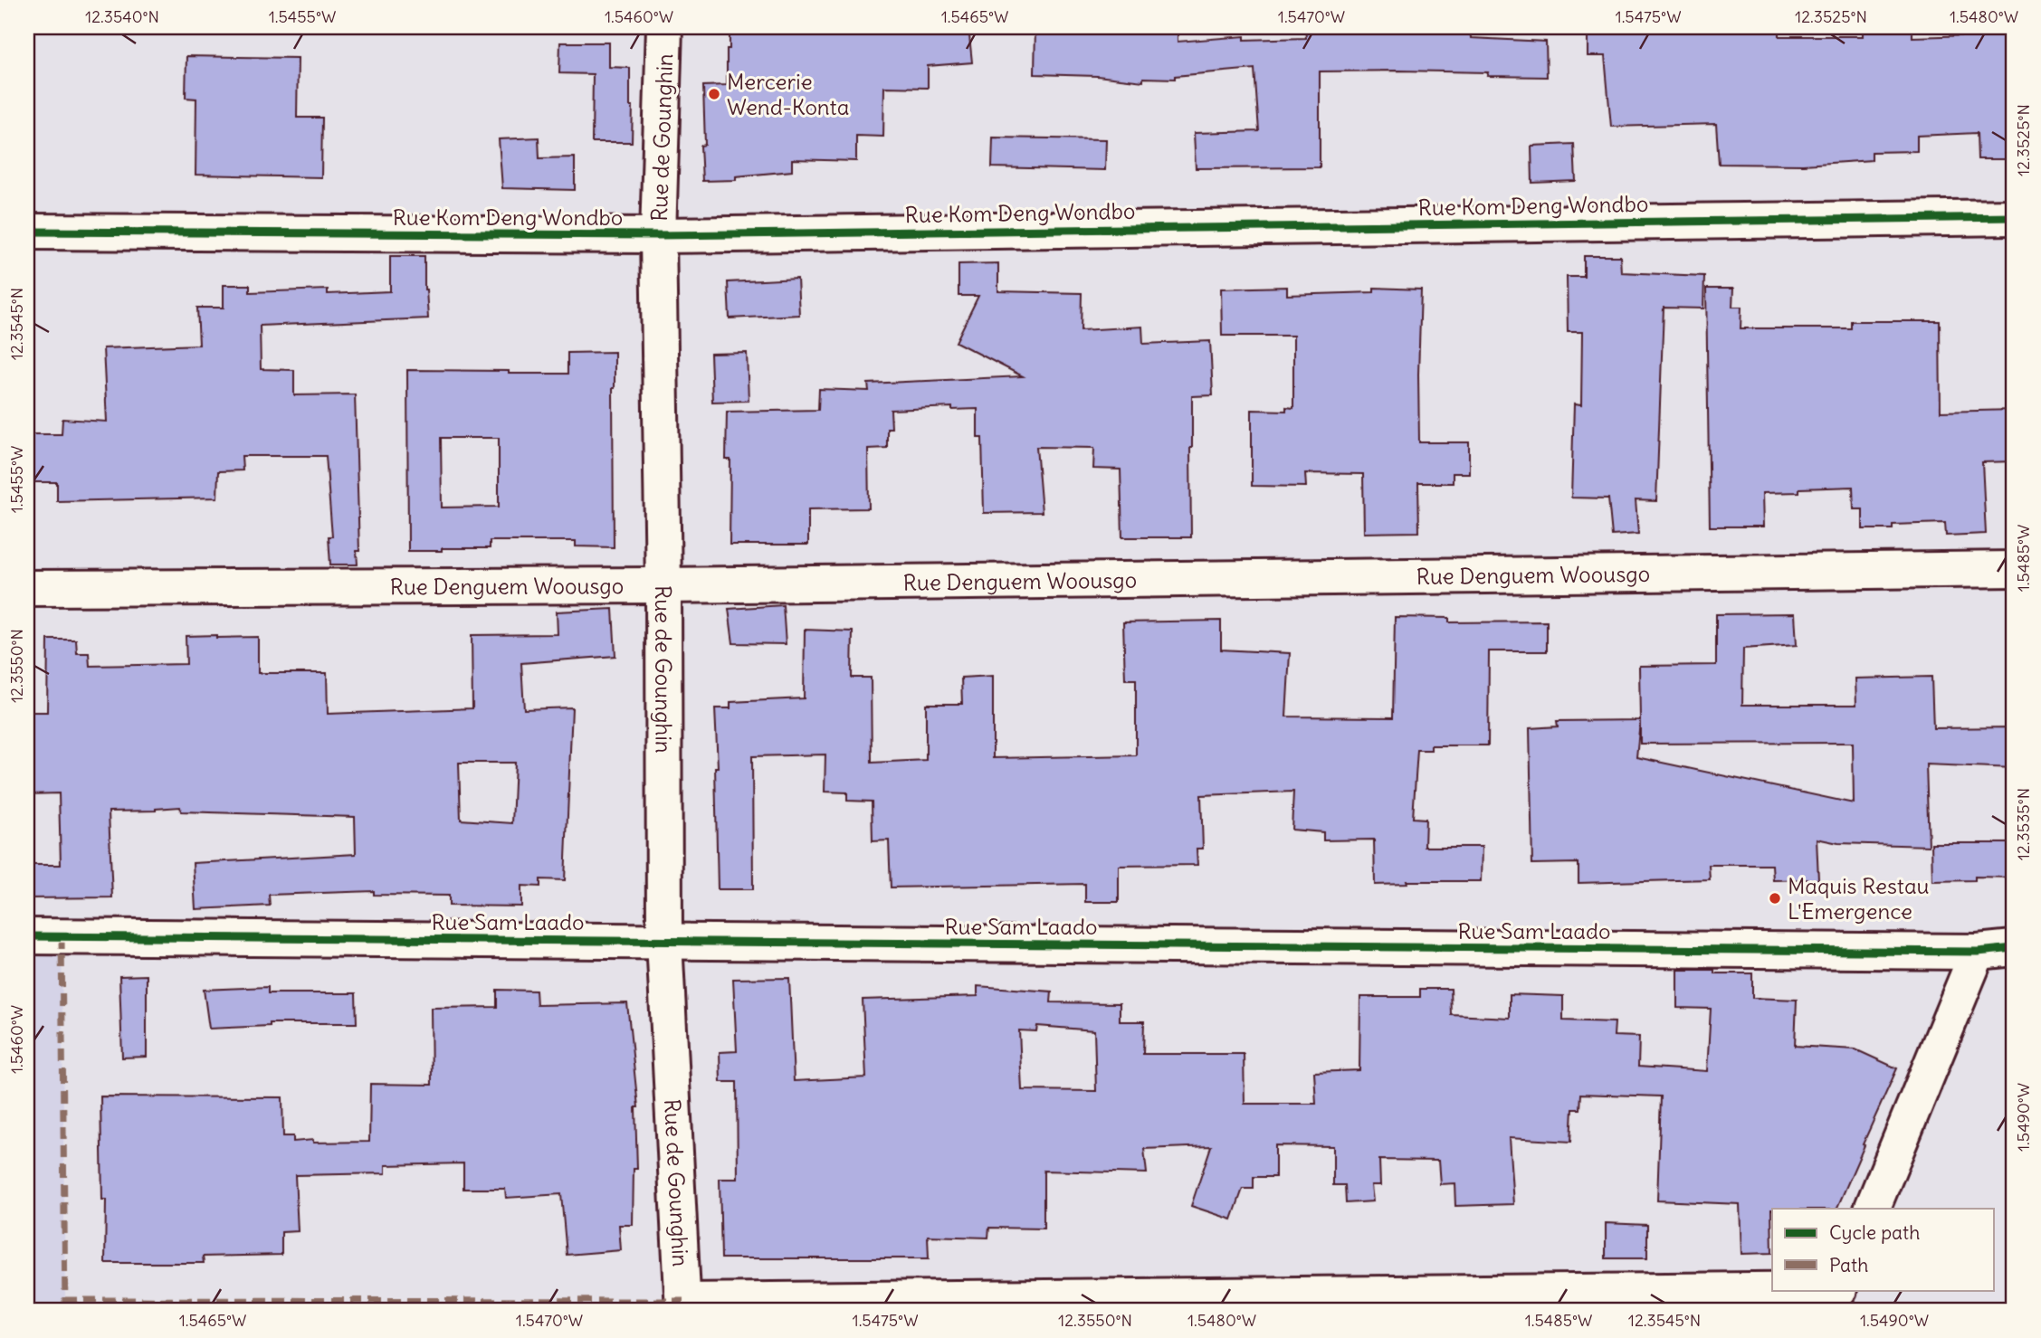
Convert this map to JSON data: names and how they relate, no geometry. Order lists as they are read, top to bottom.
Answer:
{
  "streets": {
    "street": [
      "Rue de Gounghin",
      "Rue Kom Deng Wondbo",
      "Rue Denguem Woousgo",
      "Rue Sam Laado"
    ]
  },
  "crossings": [
    ["Rue de Gounghin", "Rue Kom Deng Wondbo"],
    ["Rue de Gounghin", "Rue Denguem Woousgo"],
    ["Rue de Gounghin", "Rue Sam Laado"]
  ],
  "places": ["Mercerie Wend-Konta", "Maquis Restau L'Emergence"],
  "legend": ["Cycle path", "Path"],
  "coordinates": [
    "12.3540°N",
    "1.5455°W",
    "1.5460°W",
    "1.5465°W",
    "1.5470°W",
    "1.5475°W",
    "12.3525°N",
    "1.5480°W",
    "12.3545°N",
    "1.5485°W",
    "12.3550°N",
    "12.3535°N",
    "1.5490°W"
  ]
}
